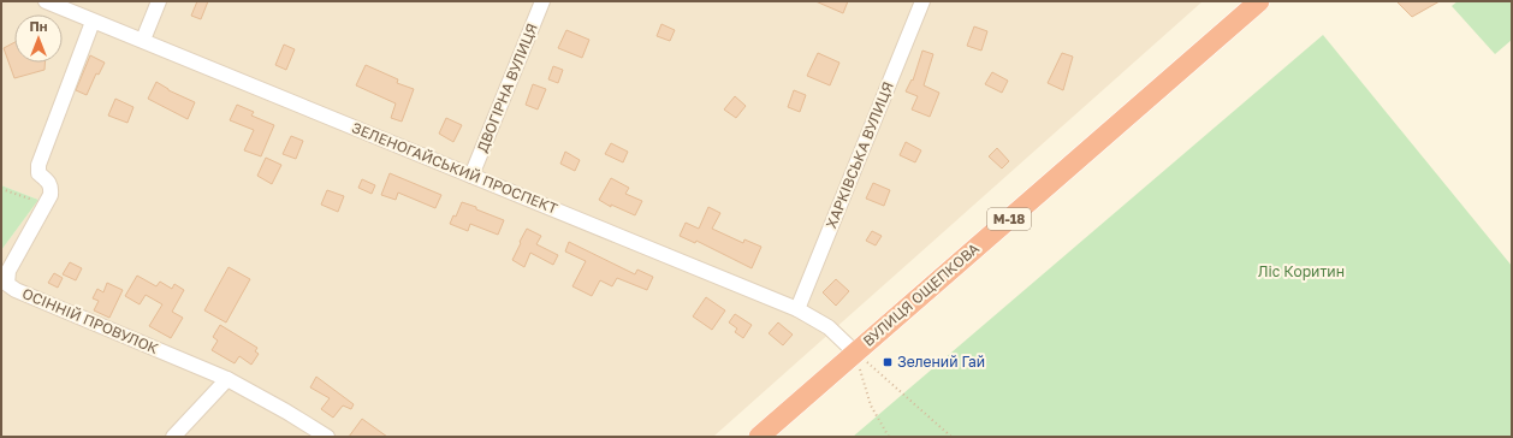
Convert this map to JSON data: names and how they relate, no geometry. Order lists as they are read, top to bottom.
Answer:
{
  "streets": {
    "highway": ["М-18", "ВУЛИЦЯ ОЩЕПКОВА"],
    "street": [
      "ДВОГІРНА ВУЛИЦЯ",
      "ХАРКІВСЬКА ВУЛИЦЯ",
      "ЗЕЛЕНОГАЙСЬКИЙ ПРОСПЕКТ",
      "ОСІННІЙ ПРОВУЛОК"
    ]
  },
  "crossings": [
    ["ДВОГІРНА ВУЛИЦЯ", "ЗЕЛЕНОГАЙСЬКИЙ ПРОСПЕКТ"],
    ["ХАРКІВСЬКА ВУЛИЦЯ", "ЗЕЛЕНОГАЙСЬКИЙ ПРОСПЕКТ"],
    ["ЗЕЛЕНОГАЙСЬКИЙ ПРОСПЕКТ", "ВУЛИЦЯ ОЩЕПКОВА"],
    ["ЗЕЛЕНОГАЙСЬКИЙ ПРОСПЕКТ", "ОСІННІЙ ПРОВУЛОК"]
  ],
  "parks": ["Ліс Коритин"],
  "places": {
    "transit": ["Зелений Гай"]
  },
  "north": "top"
}
